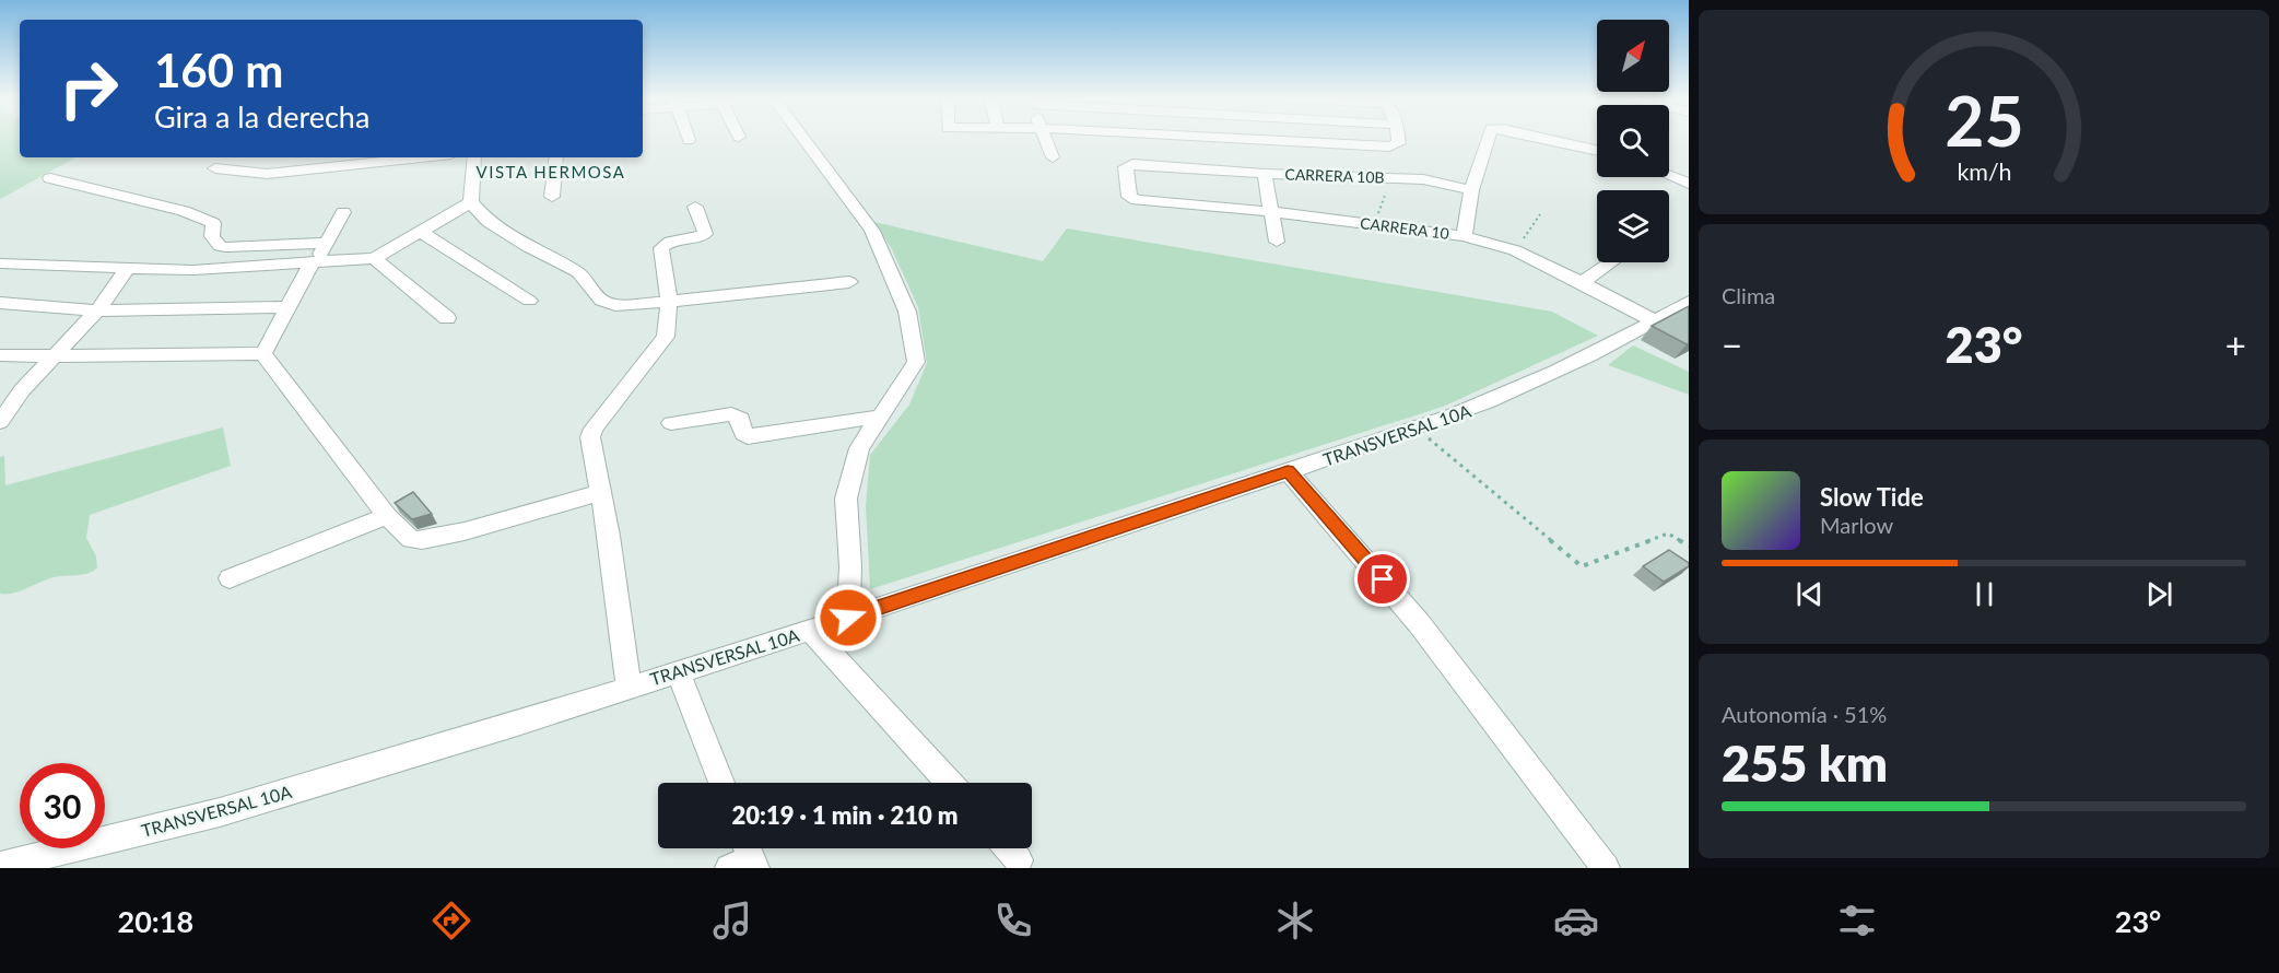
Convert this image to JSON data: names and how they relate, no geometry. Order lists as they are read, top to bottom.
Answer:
{
  "streets": {
    "street": ["CARRERA 10B", "CARRERA 10", "TRANSVERSAL 10A"]
  },
  "crossings": [
    ["CARRERA 10B", "CARRERA 10"],
    ["CARRERA 10", "TRANSVERSAL 10A"]
  ],
  "districts": ["VISTA HERMOSA"],
  "north": "top right",
  "page": {
    "turn": ["160 m", "Gira a la derecha"],
    "tile": [
      "Clima",
      ["Autonomía · 51%", "255 km"]
    ],
    "heat": ["−", "23°", "+"],
    "song": ["Slow Tide", "Marlow"],
    "limit": "30",
    "trip": "20:19 · 1 min · 210 m",
    "tabs": ["20:18", "23°"],
    "gauge": ["25", "km/h"]
  }
}
